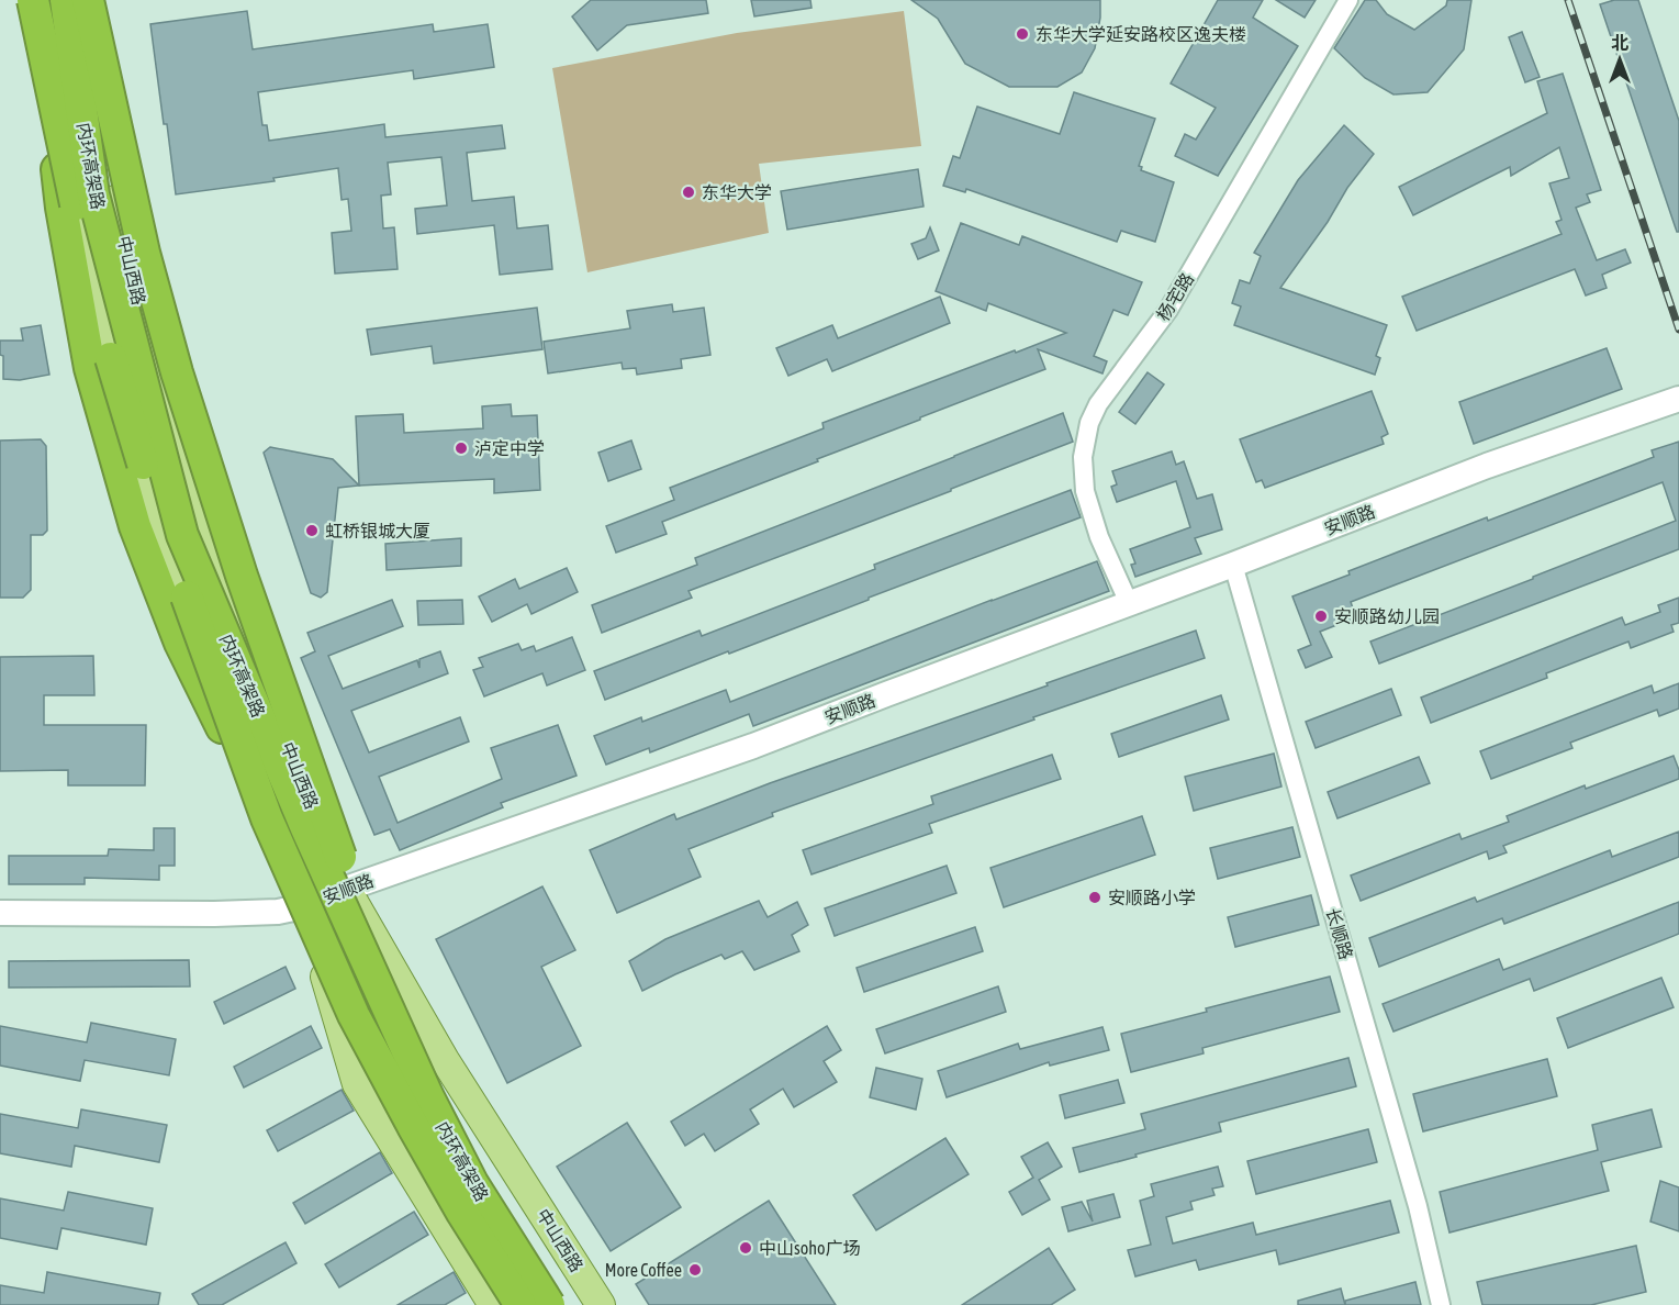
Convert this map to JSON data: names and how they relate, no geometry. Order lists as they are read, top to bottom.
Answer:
{
  "streets": {
    "highway": ["内环高架路"],
    "main road": ["中山西路"],
    "street": ["杨宅路", "安顺路", "长顺路"]
  },
  "crossings": [
    ["内环高架路", "中山西路"],
    ["中山西路", "安顺路"],
    ["杨宅路", "安顺路"],
    ["安顺路", "长顺路"]
  ],
  "places": [
    "东华大学延安路校区逸夫楼",
    "东华大学",
    "泸定中学",
    "虹桥银城大厦",
    "安顺路幼儿园",
    "安顺路小学",
    "中山soho广场",
    "More Coffee"
  ],
  "north": "top"
}
